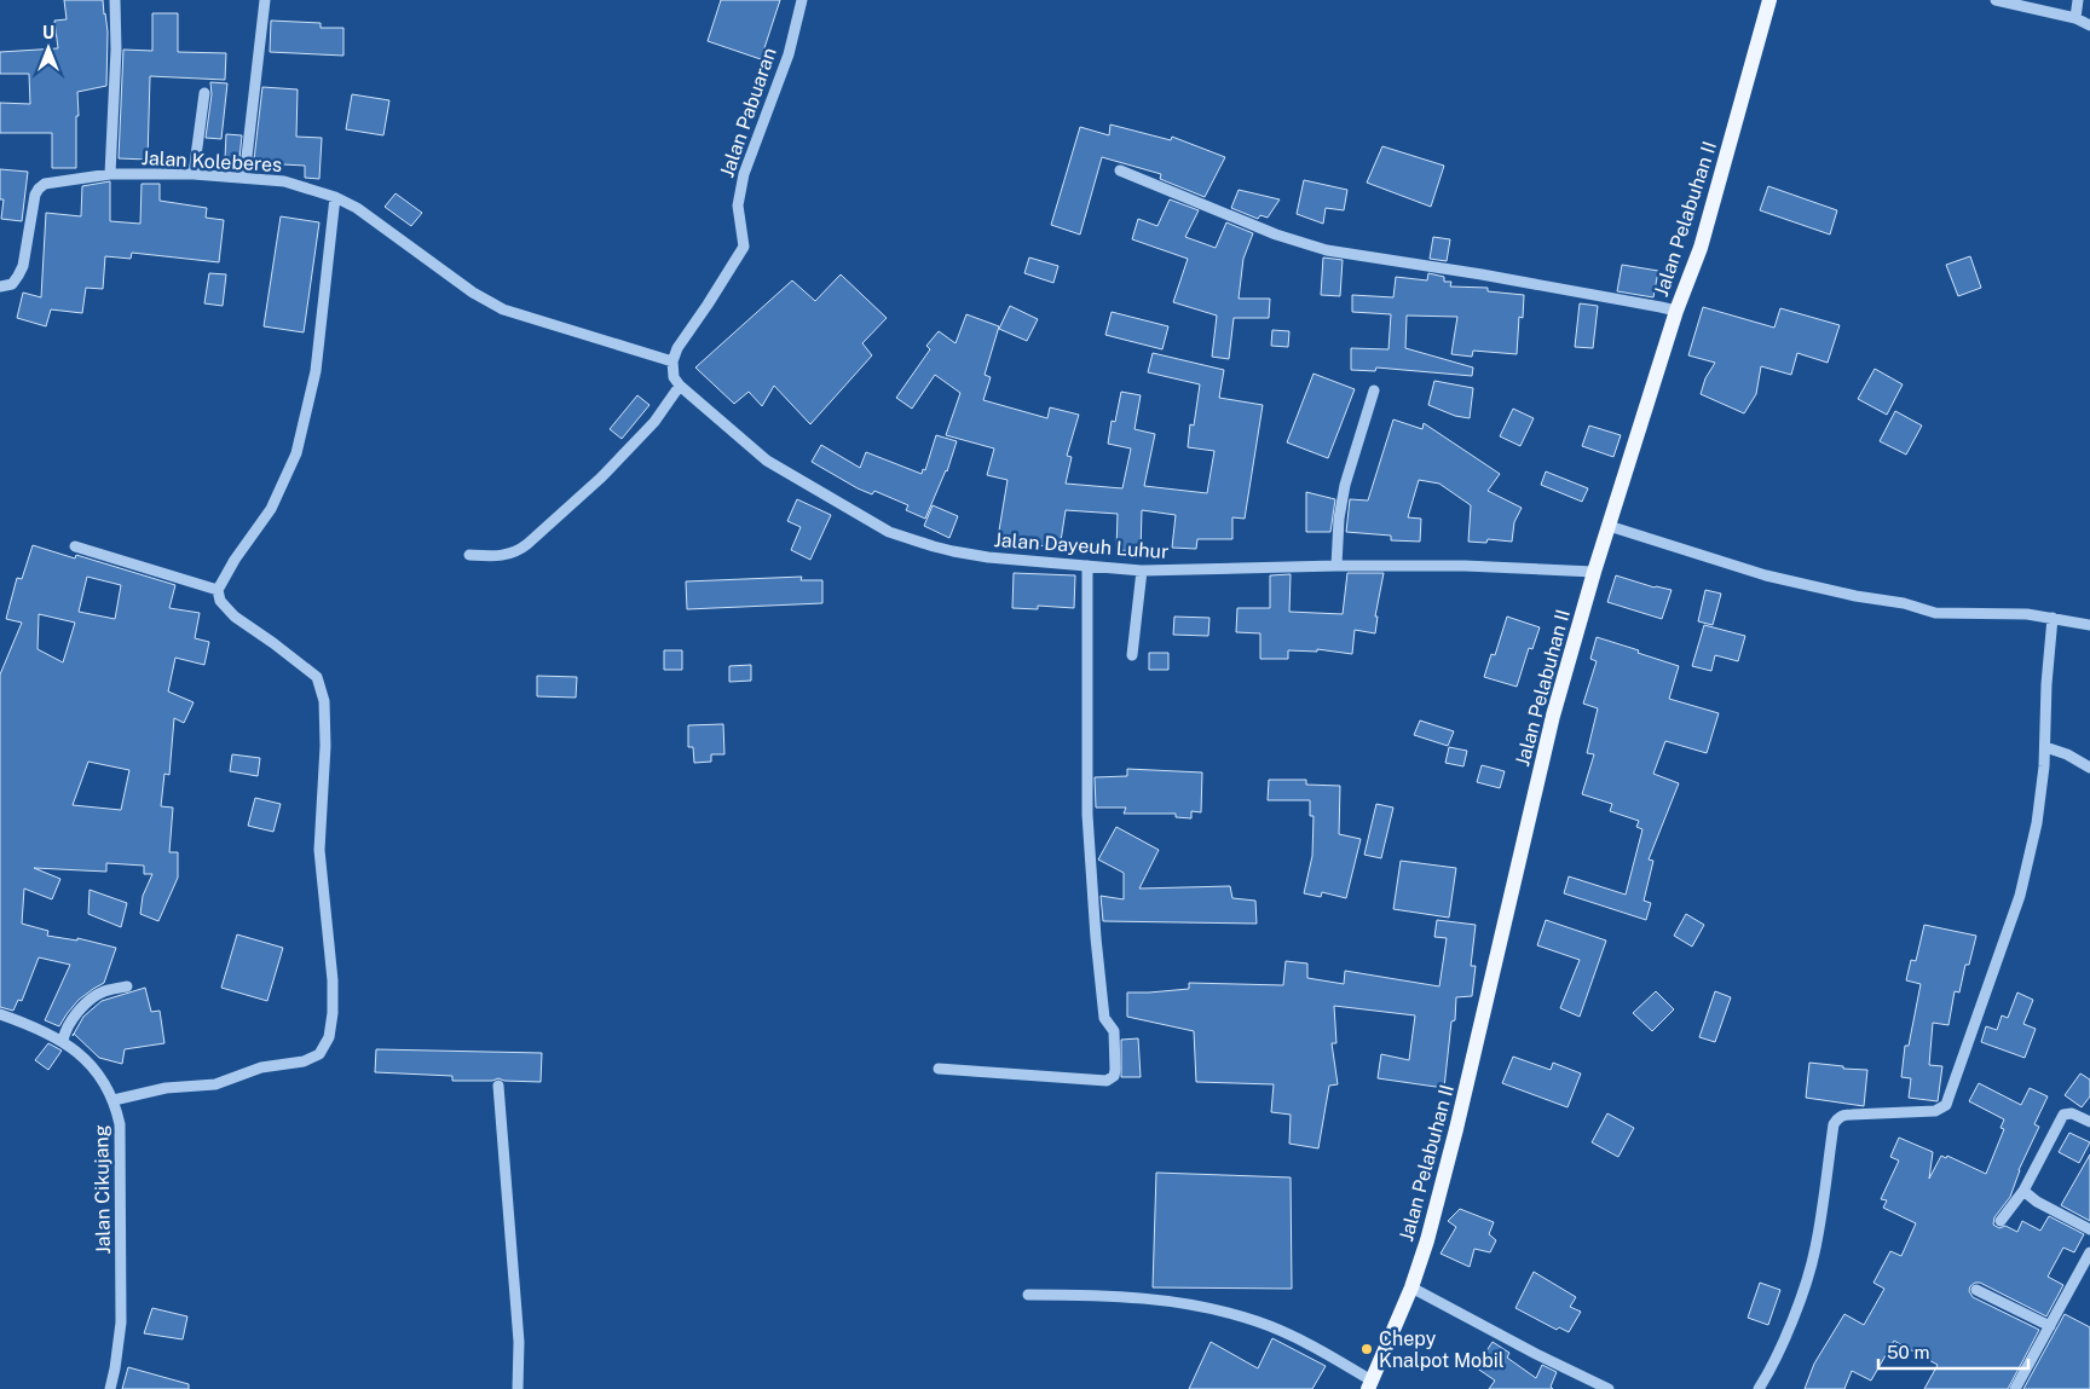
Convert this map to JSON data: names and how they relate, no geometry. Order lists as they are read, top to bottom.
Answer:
{
  "streets": {
    "main road": ["Jalan Pelabuhan II"],
    "street": [
      "Jalan Pabuaran",
      "Jalan Koleberes",
      "Jalan Dayeuh Luhur",
      "Jalan Cikujang"
    ]
  },
  "crossings": [
    ["Jalan Pabuaran", "Jalan Koleberes"],
    ["Jalan Pelabuhan II", "Jalan Dayeuh Luhur"]
  ],
  "places": ["Chepy Knalpot Mobil"],
  "scale_bar": "50 m",
  "north": "top"
}
